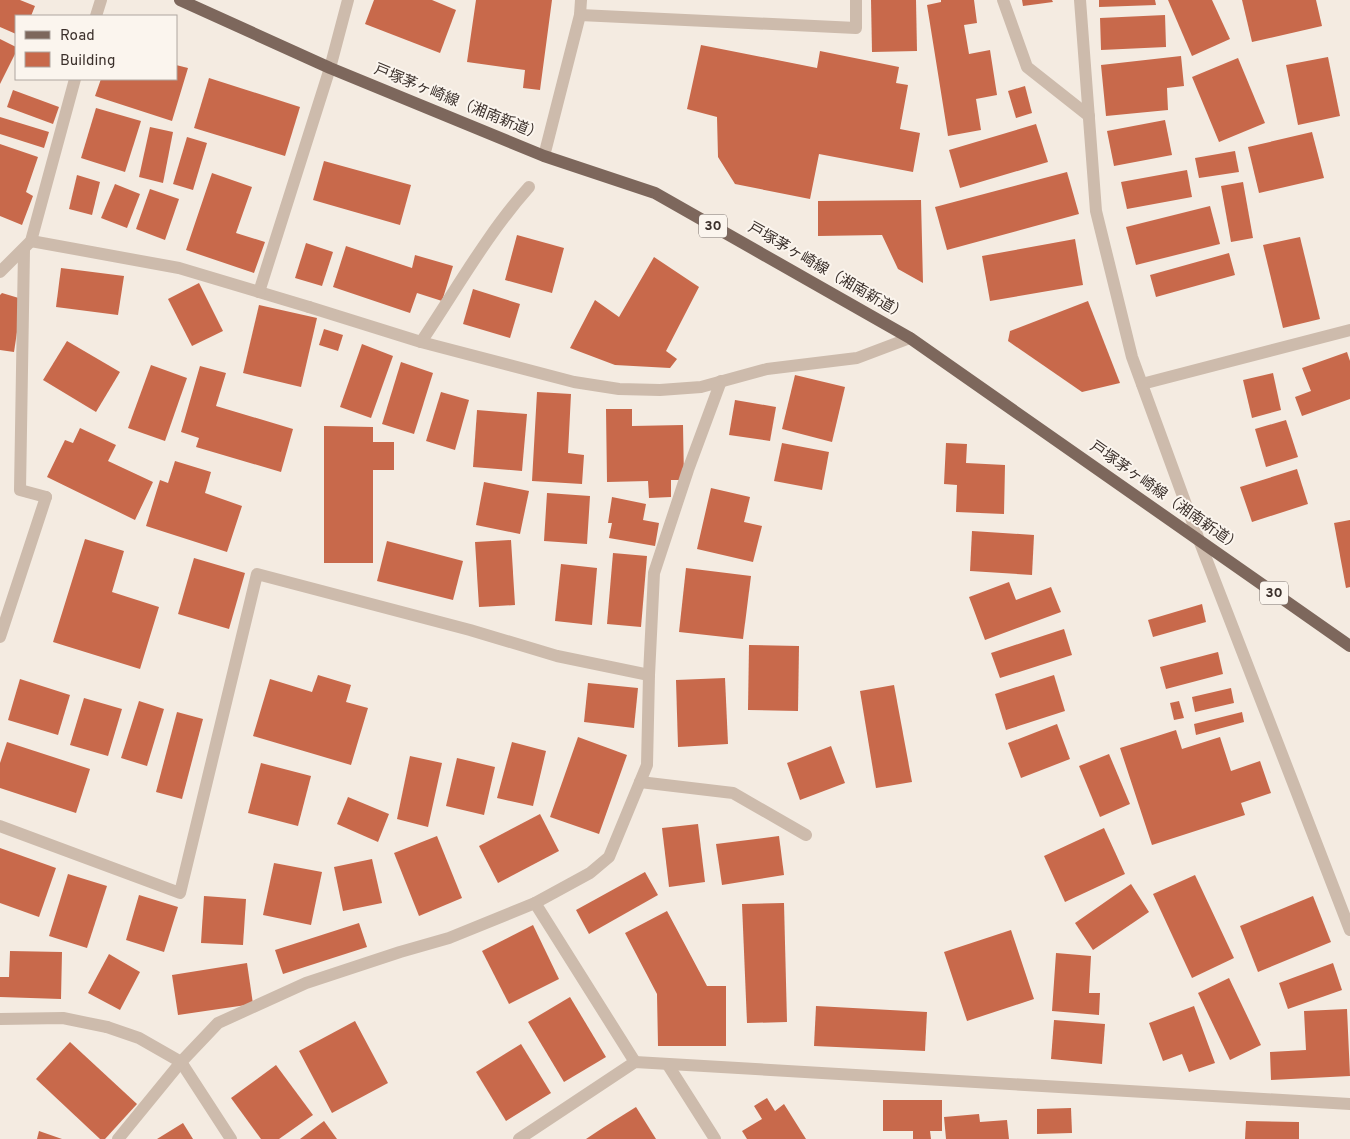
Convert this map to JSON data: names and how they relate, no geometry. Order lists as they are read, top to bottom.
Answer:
{
  "streets": {
    "main road": ["戸塚茅ヶ崎線（湘南新道）", "30"]
  },
  "legend": ["Road", "Building"]
}
